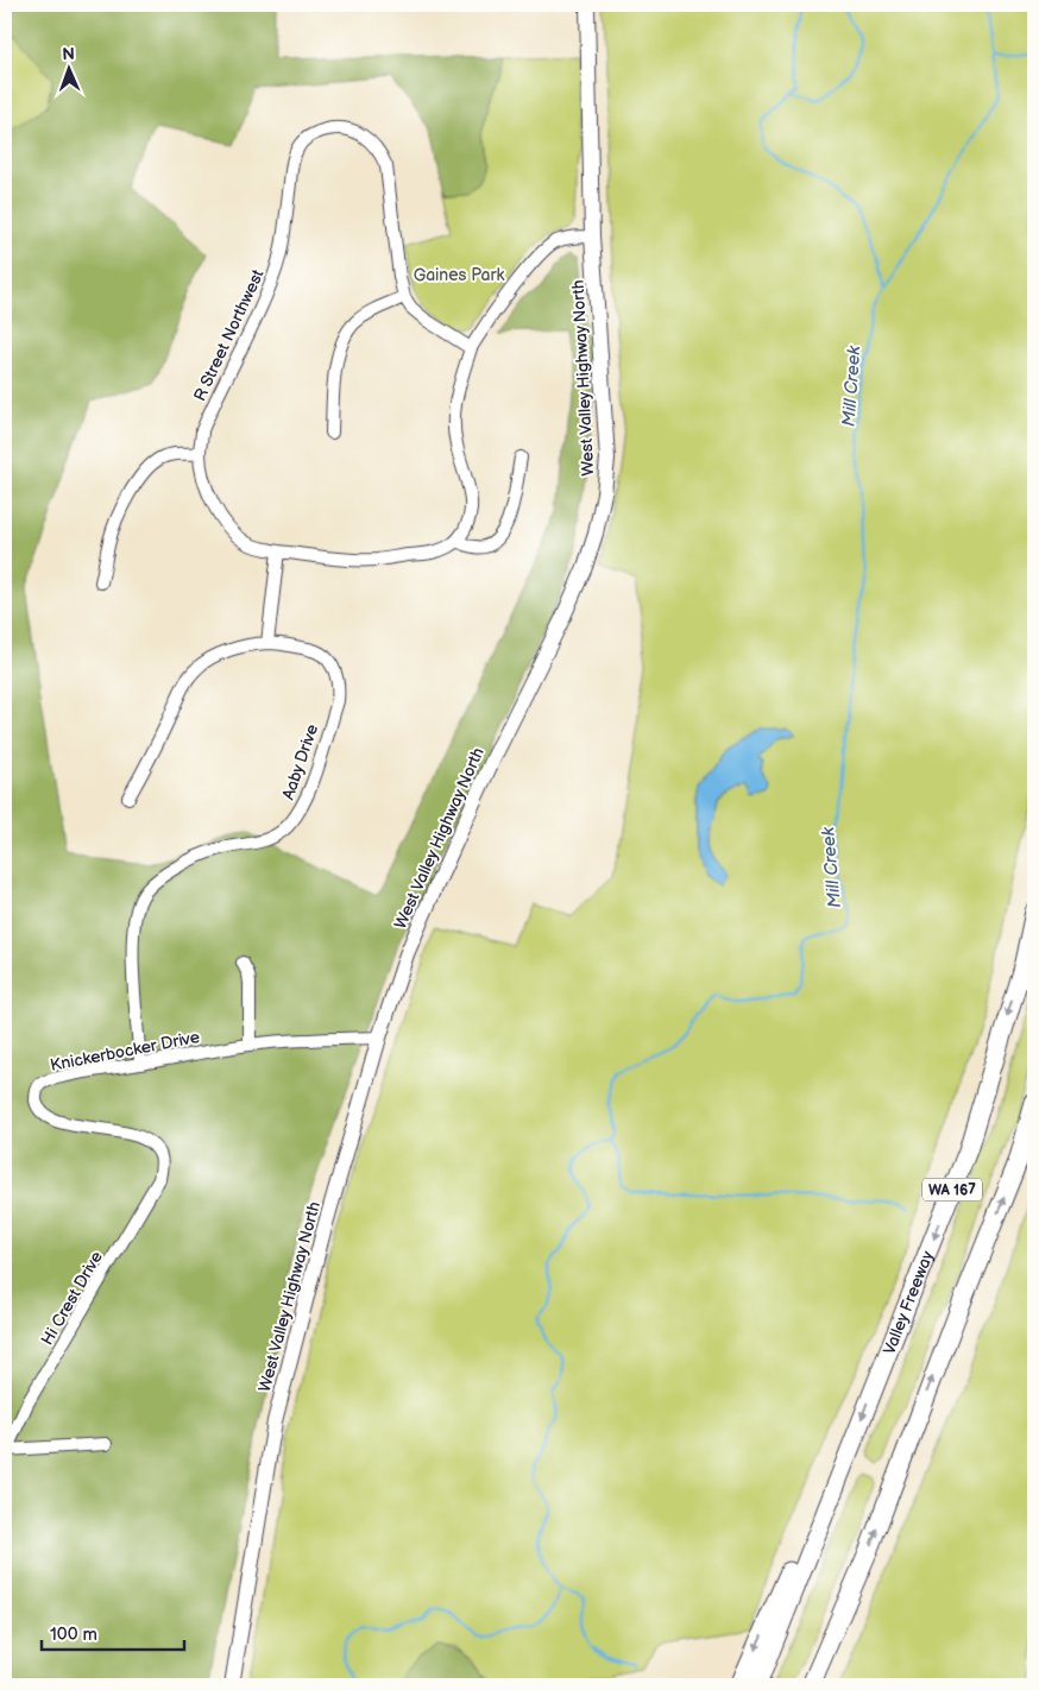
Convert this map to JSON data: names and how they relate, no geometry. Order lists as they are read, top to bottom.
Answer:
{
  "streets": {
    "highway": ["WA 167", "Valley Freeway"],
    "main road": ["West Valley Highway North"],
    "street": [
      "R Street Northwest",
      "Aaby Drive",
      "Knickerbocker Drive",
      "Hi Crest Drive"
    ]
  },
  "crossings": [
    ["West Valley Highway North", "Knickerbocker Drive"],
    ["Aaby Drive", "Knickerbocker Drive"],
    ["Knickerbocker Drive", "Hi Crest Drive"]
  ],
  "water": ["Mill Creek"],
  "parks": ["Gaines Park"],
  "scale_bar": "100 m",
  "north": "top"
}
